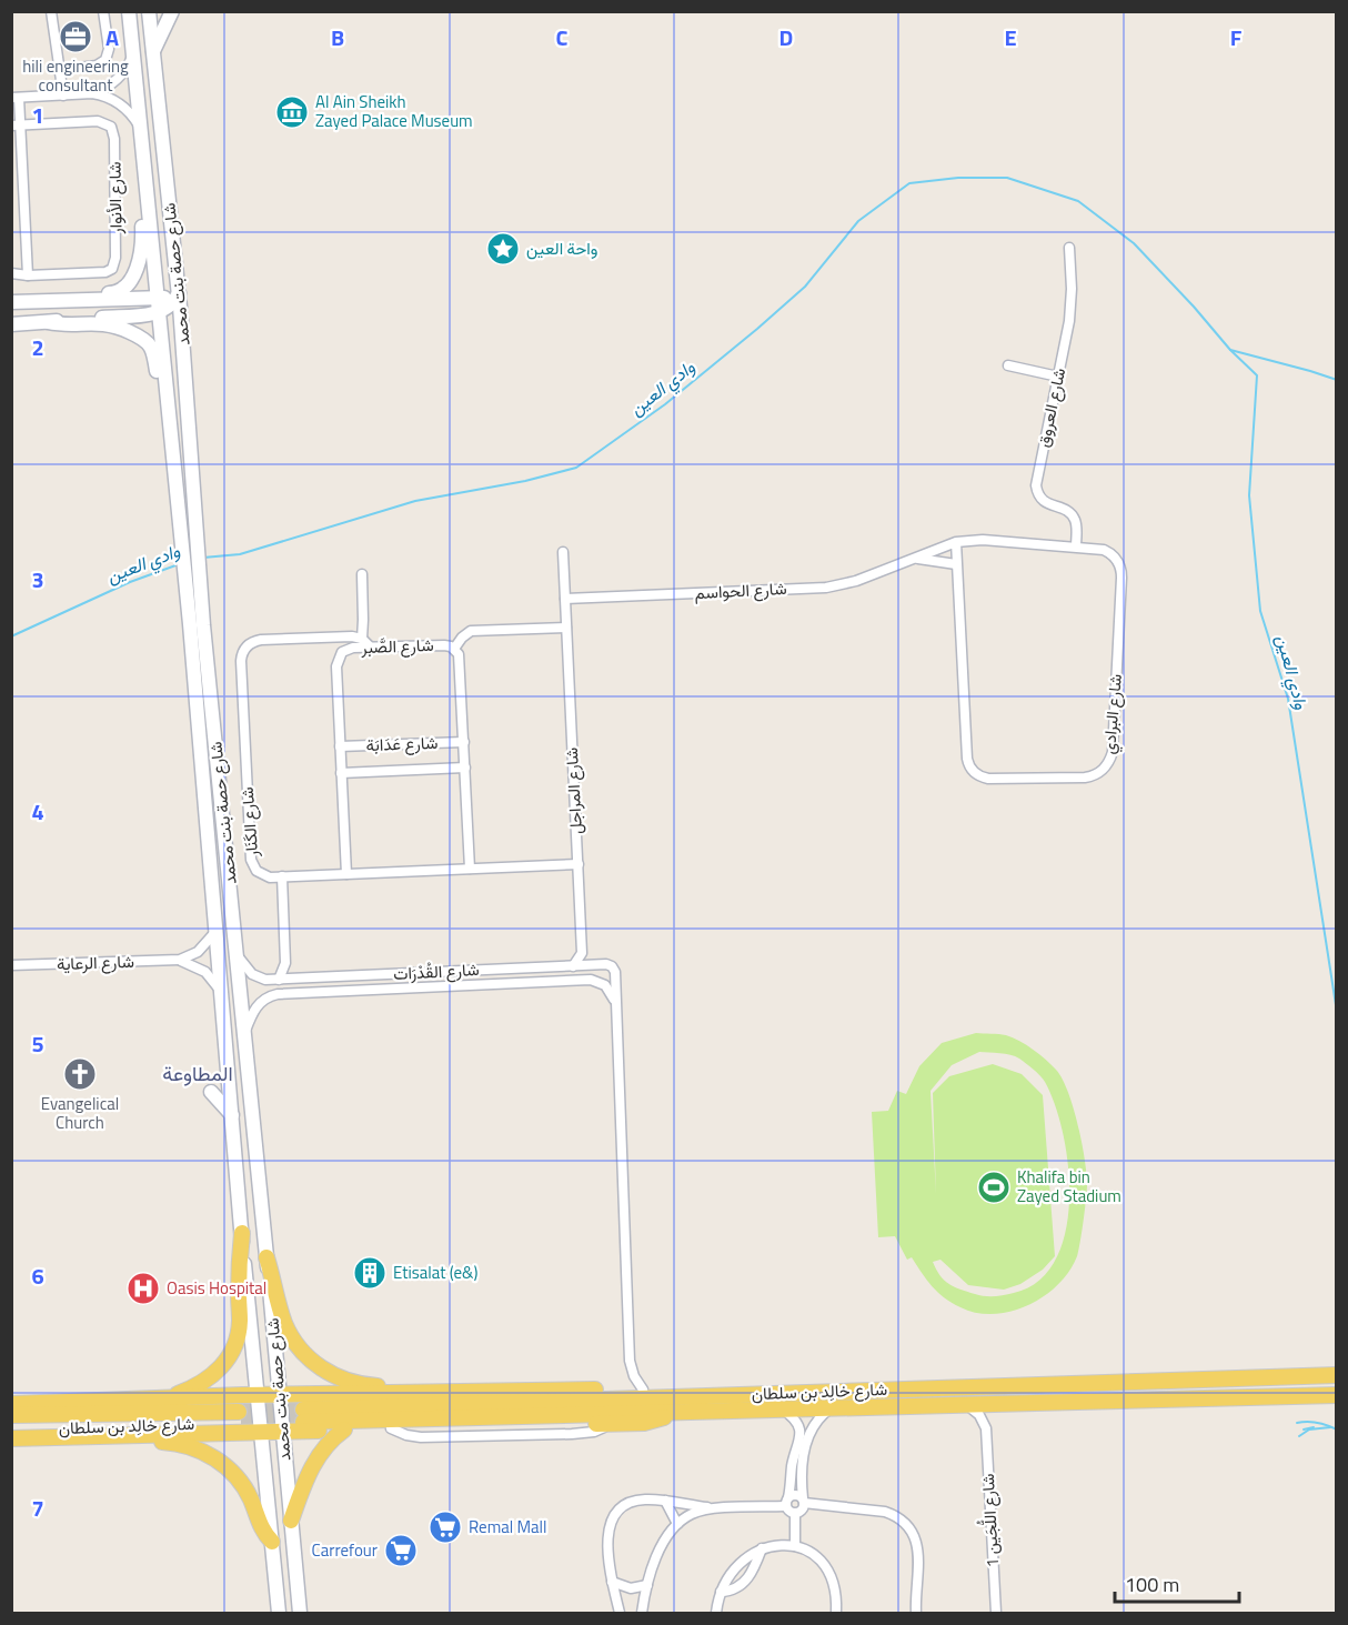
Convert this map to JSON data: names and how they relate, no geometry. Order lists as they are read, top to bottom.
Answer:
{
  "streets": {
    "main road": ["شارع حصة بنت محمد", "شارع خالِد بن سلطان"],
    "street": [
      "شارع الأنوار",
      "شارع العروق",
      "شارع الحواسم",
      "شارع الصَّبر",
      "شارع البرادي",
      "شارع عَدَابَة",
      "شارع المراجل",
      "شارع الكَنَار",
      "شارع الرعاية",
      "شارع القُدْرَات",
      "شارع اللُّجَين 1"
    ]
  },
  "crossings": [
    ["شارع حصة بنت محمد", "شارع القُدْرَات"],
    ["شارع العروق", "شارع البرادي"],
    ["شارع الحواسم", "شارع البرادي"],
    ["شارع الحواسم", "شارع المراجل"],
    ["شارع الصَّبر", "شارع عَدَابَة"],
    ["شارع الصَّبر", "شارع الكَنَار"],
    ["شارع المراجل", "شارع الكَنَار"]
  ],
  "districts": ["المطاوعة"],
  "water": ["وادي العين"],
  "places": {
    "office": ["hili engineering consultant"],
    "museum": ["Al Ain Sheikh Zayed Palace Museum"],
    "place": ["واحة العين"],
    "church": ["Evangelical Church"],
    "sports": ["Khalifa bin Zayed Stadium"],
    "building": ["Etisalat (e&)"],
    "hospital": ["Oasis Hospital"],
    "supermarket": ["Remal Mall", "Carrefour"]
  },
  "scale_bar": "100 m",
  "grid": {
    "columns": [
      "A",
      "B",
      "C",
      "D",
      "E",
      "F"
    ],
    "rows": [
      "1",
      "2",
      "3",
      "4",
      "5",
      "6",
      "7"
    ]
  }
}
